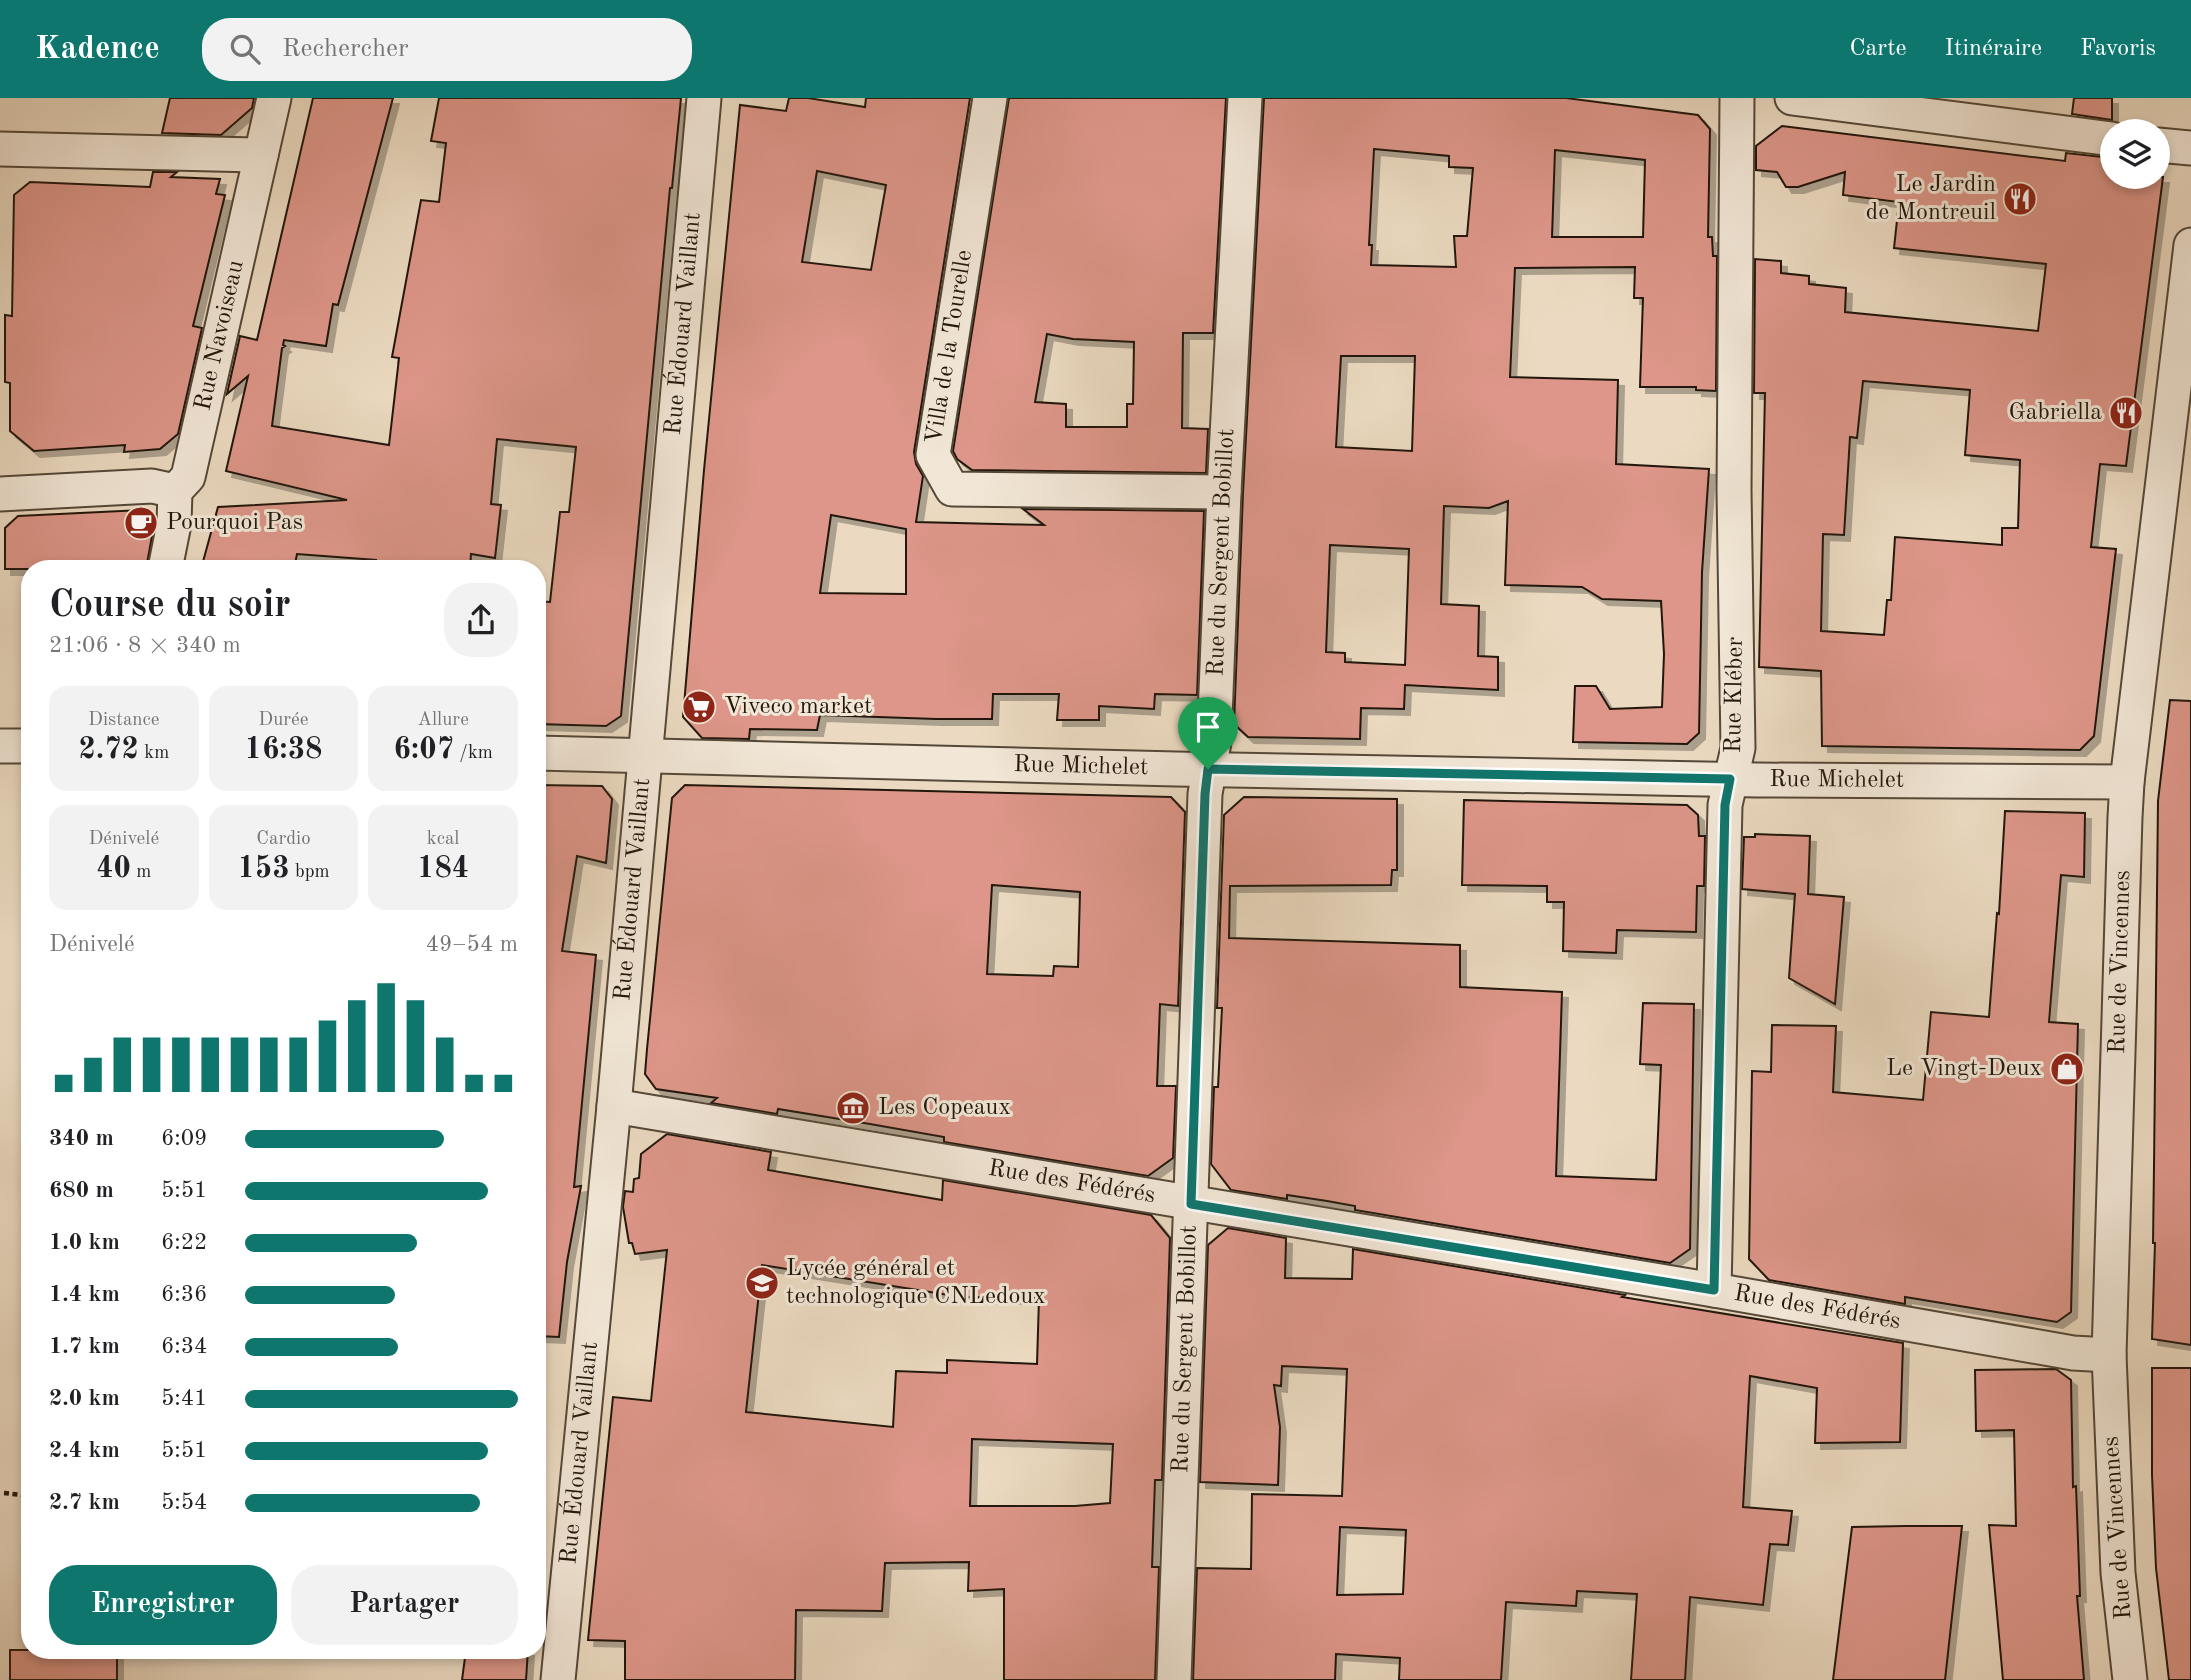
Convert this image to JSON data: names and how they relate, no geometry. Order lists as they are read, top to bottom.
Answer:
{
  "streets": {
    "street": [
      "Rue Édouard Vaillant",
      "Rue Navoiseau",
      "Villa de la Tourelle",
      "Rue du Sergent Bobillot",
      "Rue Kléber",
      "Rue Michelet",
      "Rue de Vincennes",
      "Rue des Fédérés"
    ]
  },
  "crossings": [
    ["Rue Édouard Vaillant", "Rue Michelet"],
    ["Rue Édouard Vaillant", "Rue des Fédérés"],
    ["Villa de la Tourelle", "Rue du Sergent Bobillot"],
    ["Rue du Sergent Bobillot", "Rue Michelet"],
    ["Rue du Sergent Bobillot", "Rue des Fédérés"],
    ["Rue Kléber", "Rue Michelet"],
    ["Rue Kléber", "Rue des Fédérés"],
    ["Rue Michelet", "Rue de Vincennes"],
    ["Rue de Vincennes", "Rue des Fédérés"]
  ],
  "places": {
    "restaurant": ["Le Jardin de Montreuil", "Gabriella"],
    "cafe": ["Pourquoi Pas"],
    "supermarket": ["Viveco market"],
    "shop": ["Le Vingt-Deux"],
    "museum": ["Les Copeaux"],
    "school or university": ["Lycée général et technologique CNLedoux"]
  },
  "page": {
    "header": "Kadence",
    "search": "Rechercher",
    "nav": ["Carte", "Itinéraire", "Favoris"],
    "heading": ["Course du soir", "21:06 · 8 × 340 m"],
    "stats": [
      ["Distance", "2.72 km"],
      ["Durée", "16:38"],
      ["Allure", "6:07 /km"],
      ["Dénivelé", "40 m"],
      ["Cardio", "153 bpm"],
      ["kcal", "184"]
    ],
    "chart": ["Dénivelé", "49–54 m"],
    "list": [
      {
        "name": "340 m",
        "note": "6:09"
      },
      {
        "name": "680 m",
        "note": "5:51"
      },
      {
        "name": "1.0 km",
        "note": "6:22"
      },
      {
        "name": "1.4 km",
        "note": "6:36"
      },
      {
        "name": "1.7 km",
        "note": "6:34"
      },
      {
        "name": "2.0 km",
        "note": "5:41"
      },
      {
        "name": "2.4 km",
        "note": "5:51"
      },
      {
        "name": "2.7 km",
        "note": "5:54"
      }
    ],
    "buttons": ["Enregistrer", "Partager"]
  }
}
